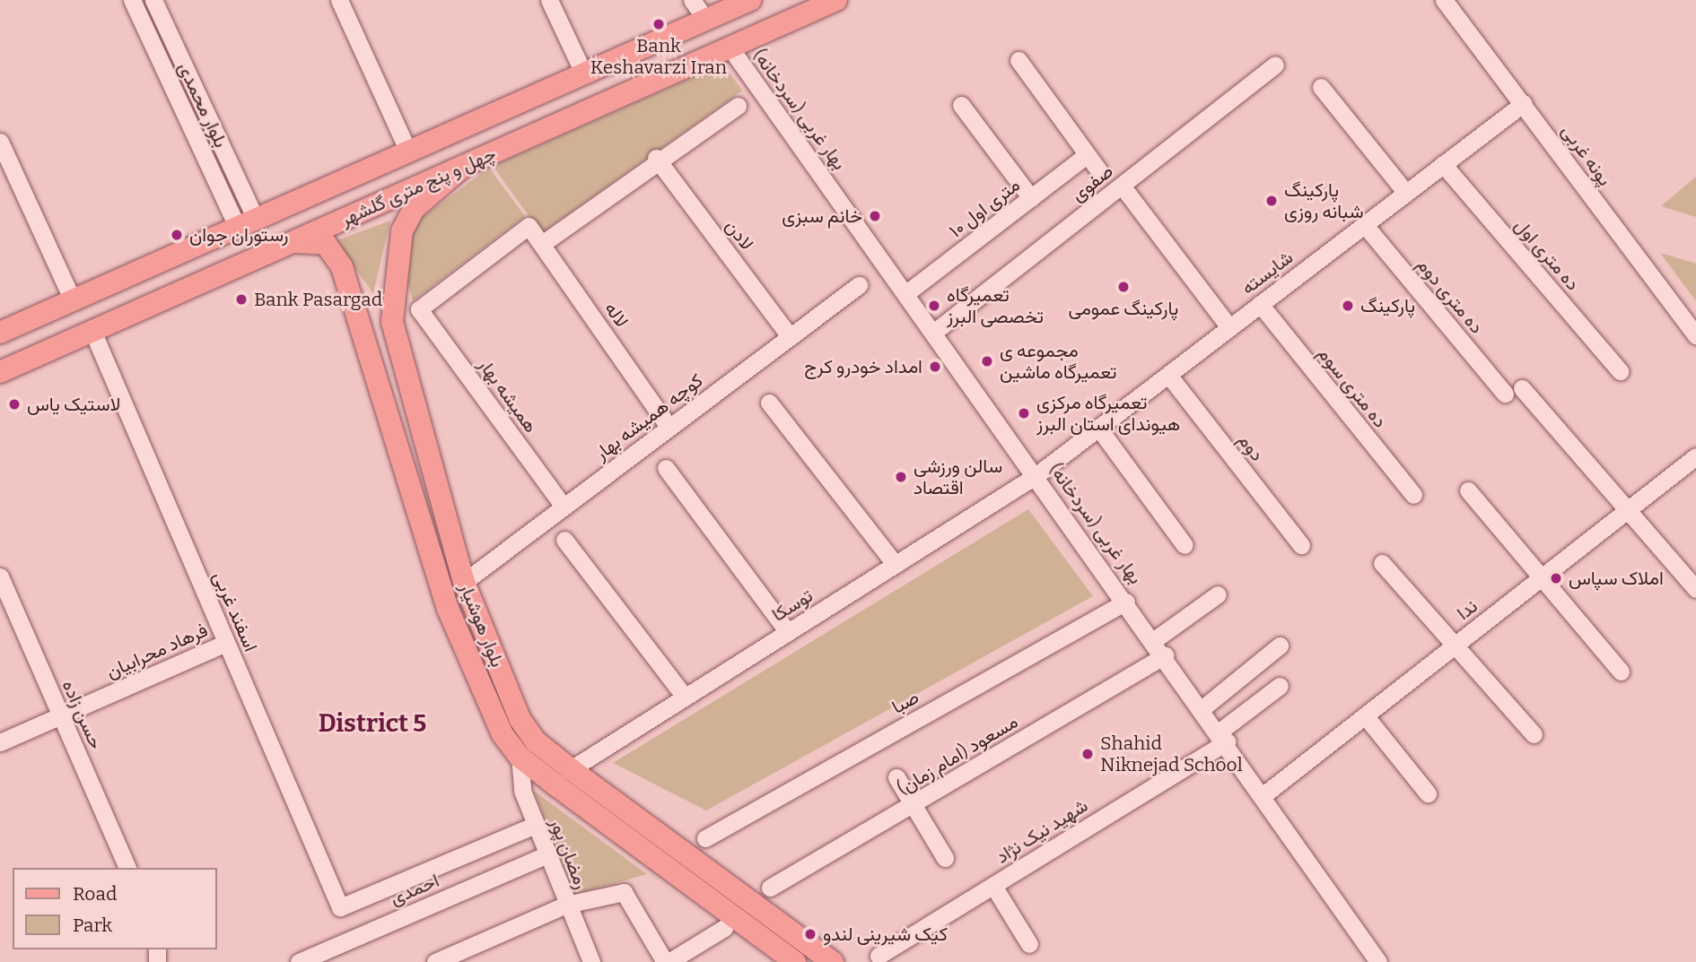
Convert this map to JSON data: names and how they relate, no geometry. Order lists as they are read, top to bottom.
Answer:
{
  "streets": {
    "main road": ["چهل و پنج متری گلشهر", "بلوار هوشیار"],
    "street": [
      "بلوار محمدی",
      "بهار غربی (سردخانه)",
      "پونه غربی",
      "صفوی",
      "۱۰ متری اول",
      "لادن",
      "ده متری اول",
      "شایسته",
      "ده متری دوم",
      "لاله",
      "ده متری سوم",
      "همیشه بهار",
      "کوچه همیشه بهار",
      "دوم",
      "توسکا",
      "ندا",
      "اسفند غربی",
      "فرهاد محرابیان",
      "صبا",
      "حسن زاده",
      "مسعود (امام زمان)",
      "شهید نیک نژاد",
      "رمضان پور",
      "احمدی"
    ]
  },
  "crossings": [
    ["بلوار محمدی", "چهل و پنج متری گلشهر"],
    ["بهار غربی (سردخانه)", "صفوی"],
    ["بهار غربی (سردخانه)", "چهل و پنج متری گلشهر"],
    ["بهار غربی (سردخانه)", "۱۰ متری اول"],
    ["بهار غربی (سردخانه)", "شایسته"],
    ["بهار غربی (سردخانه)", "توسکا"],
    ["بهار غربی (سردخانه)", "ندا"],
    ["بهار غربی (سردخانه)", "صبا"],
    ["بهار غربی (سردخانه)", "مسعود (امام زمان)"],
    ["بهار غربی (سردخانه)", "شهید نیک نژاد"],
    ["پونه غربی", "شایسته"],
    ["چهل و پنج متری گلشهر", "اسفند غربی"],
    ["چهل و پنج متری گلشهر", "بلوار هوشیار"],
    ["لادن", "کوچه همیشه بهار"],
    ["ده متری اول", "شایسته"],
    ["شایسته", "ده متری دوم"],
    ["شایسته", "ده متری سوم"],
    ["شایسته", "دوم"],
    ["شایسته", "توسکا"],
    ["لاله", "همیشه بهار"],
    ["لاله", "کوچه همیشه بهار"],
    ["همیشه بهار", "کوچه همیشه بهار"],
    ["کوچه همیشه بهار", "بلوار هوشیار"],
    ["توسکا", "بلوار هوشیار"],
    ["اسفند غربی", "فرهاد محرابیان"],
    ["اسفند غربی", "رمضان پور"],
    ["بلوار هوشیار", "رمضان پور"],
    ["فرهاد محرابیان", "حسن زاده"],
    ["رمضان پور", "احمدی"]
  ],
  "districts": ["District 5"],
  "places": [
    "Bank Keshavarzi Iran",
    "پارکینگ شبانه روزی",
    "خانم سبزی",
    "رستوران جوان",
    "پارکینگ عمومی",
    "Bank Pasargad",
    "تعمیرگاه تخصصی البرز",
    "پارکینگ",
    "مجموعه ی تعمیرگاه ماشین",
    "امداد خودرو کرج",
    "لاستیک یاس",
    "تعمیرگاه مرکزی هیوندای استان البرز",
    "سالن ورزشی اقتصاد",
    "املاک سپاس",
    "Shahid Niknejad School",
    "کیک شیرینی لندو"
  ],
  "legend": ["Road", "Park"]
}
